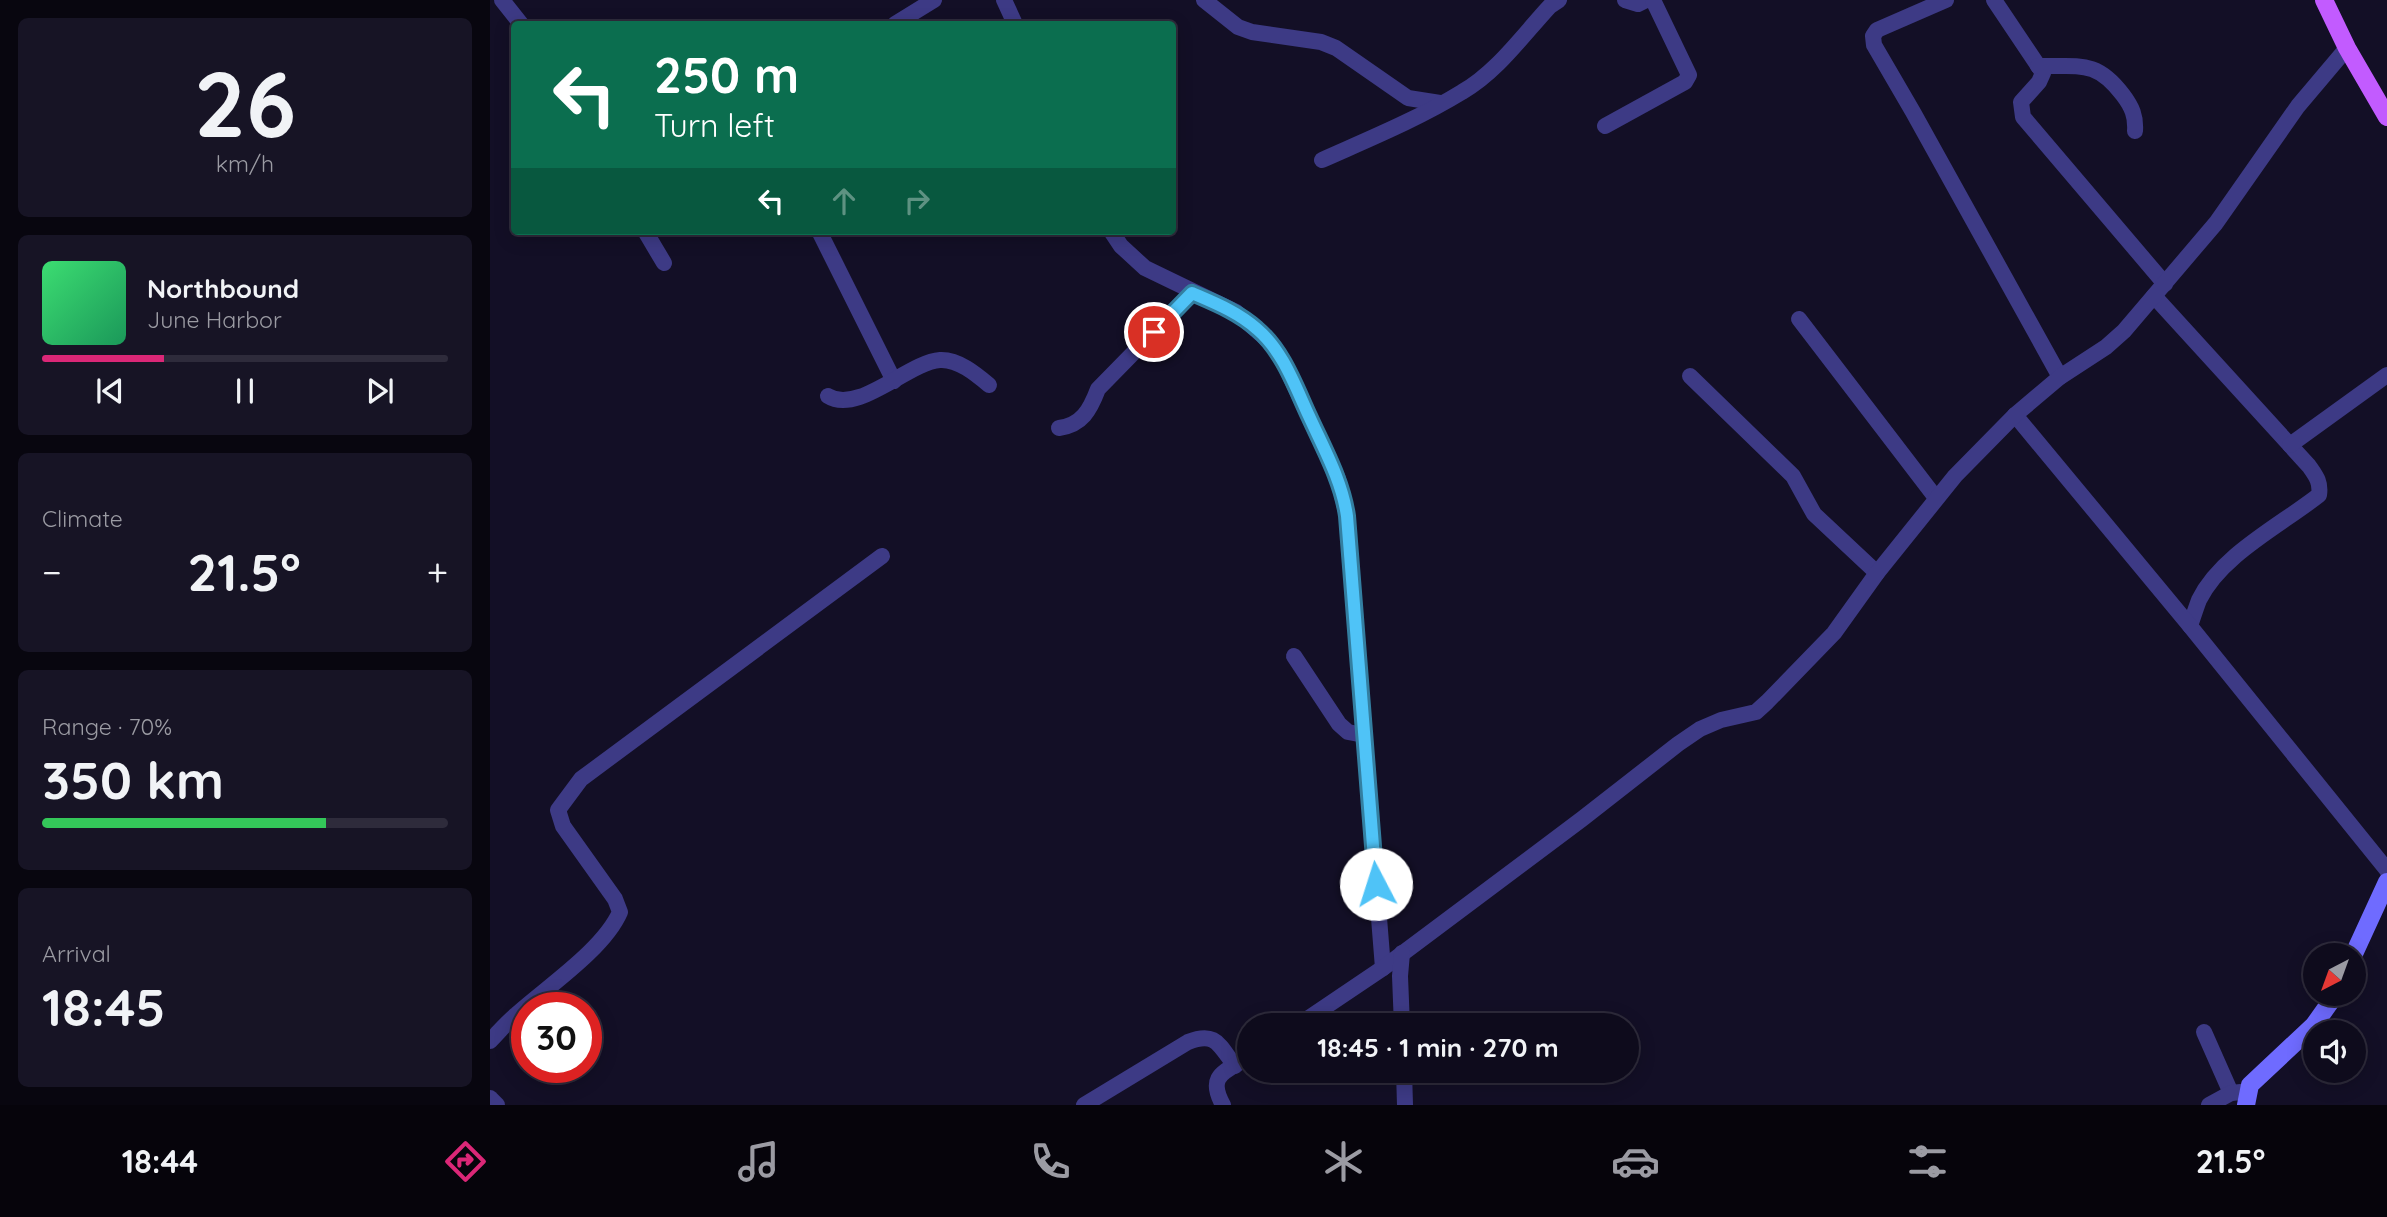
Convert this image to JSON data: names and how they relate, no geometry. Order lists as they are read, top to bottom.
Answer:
{
  "north": "bottom left",
  "page": {
    "tile": [
      ["26", "km/h"],
      "Climate",
      ["Range · 70%", "350 km"],
      ["Arrival", "18:45"]
    ],
    "turn": ["250 m", "Turn left"],
    "song": ["Northbound", "June Harbor"],
    "heat": ["−", "21.5°", "+"],
    "limit": "30",
    "trip": "18:45 · 1 min · 270 m",
    "tabs": ["18:44", "21.5°"]
  }
}
